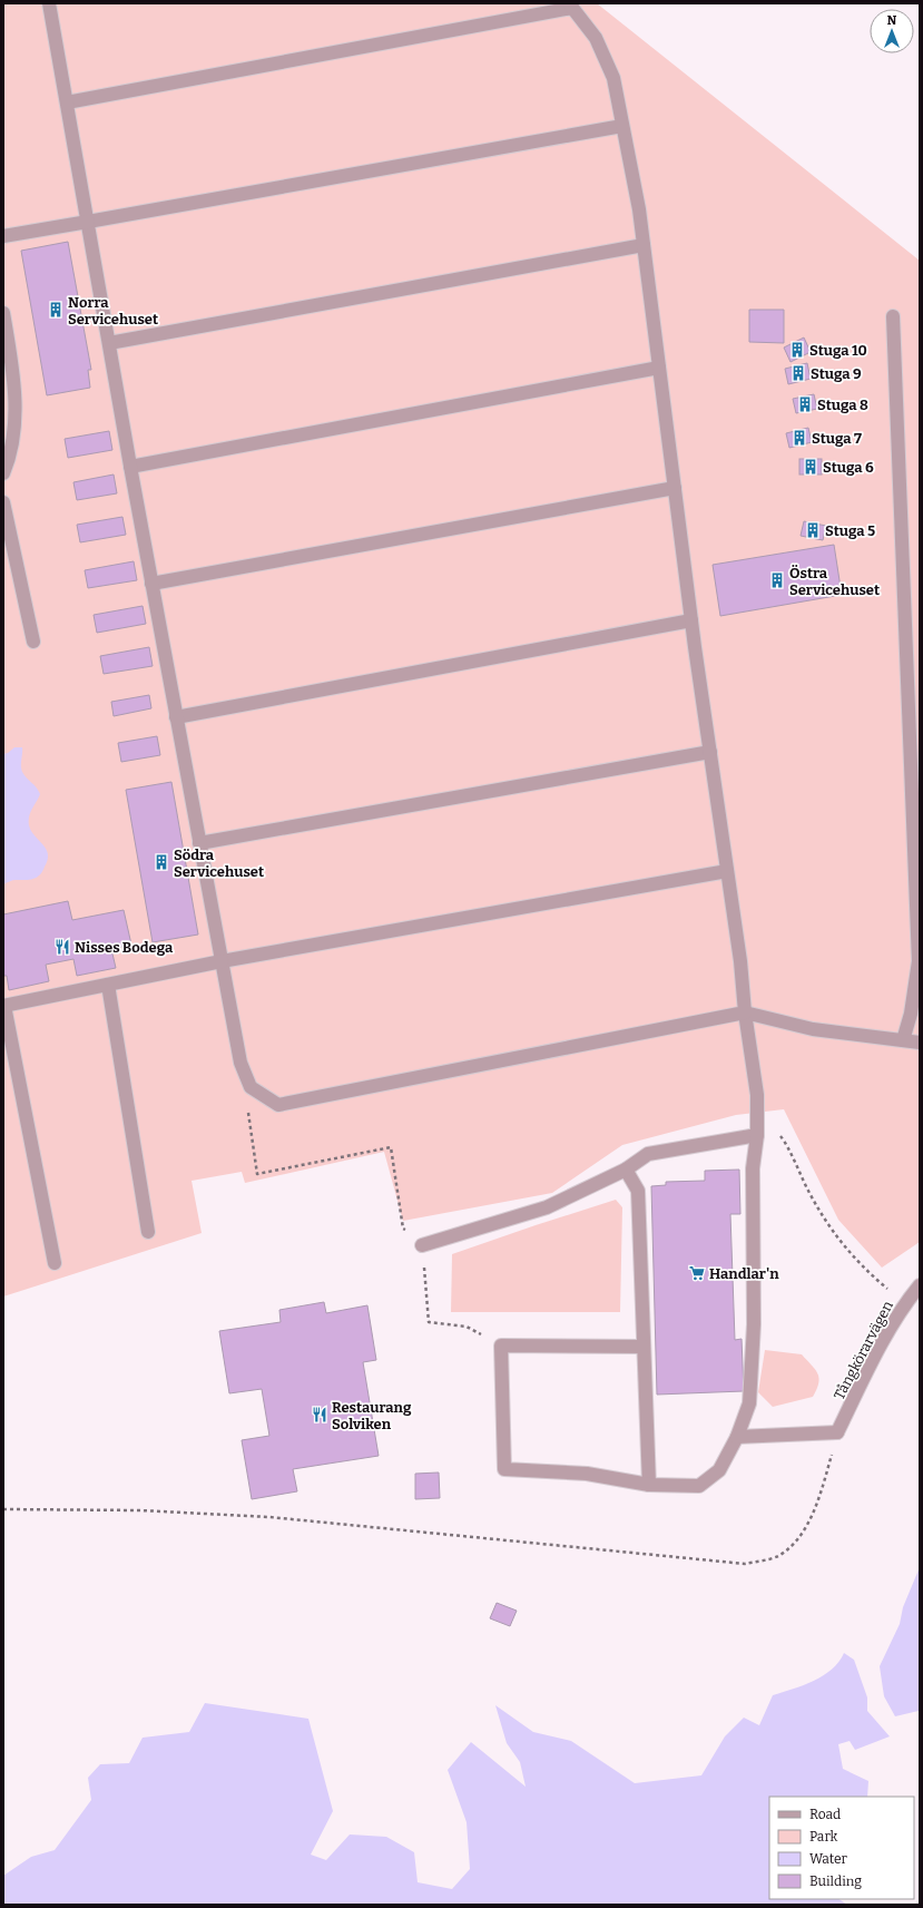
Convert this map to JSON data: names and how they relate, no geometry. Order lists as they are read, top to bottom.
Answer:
{
  "streets": {
    "street": ["Tångkörarvägen"]
  },
  "places": {
    "building": [
      "Norra Servicehuset",
      "Stuga 10",
      "Stuga 9",
      "Stuga 8",
      "Stuga 7",
      "Stuga 6",
      "Stuga 5",
      "Östra Servicehuset",
      "Södra Servicehuset"
    ],
    "restaurant": ["Nisses Bodega", "Restaurang Solviken"],
    "supermarket": ["Handlar'n"]
  },
  "legend": [
    "Road",
    "Park",
    "Water",
    "Building"
  ],
  "north": "top"
}
